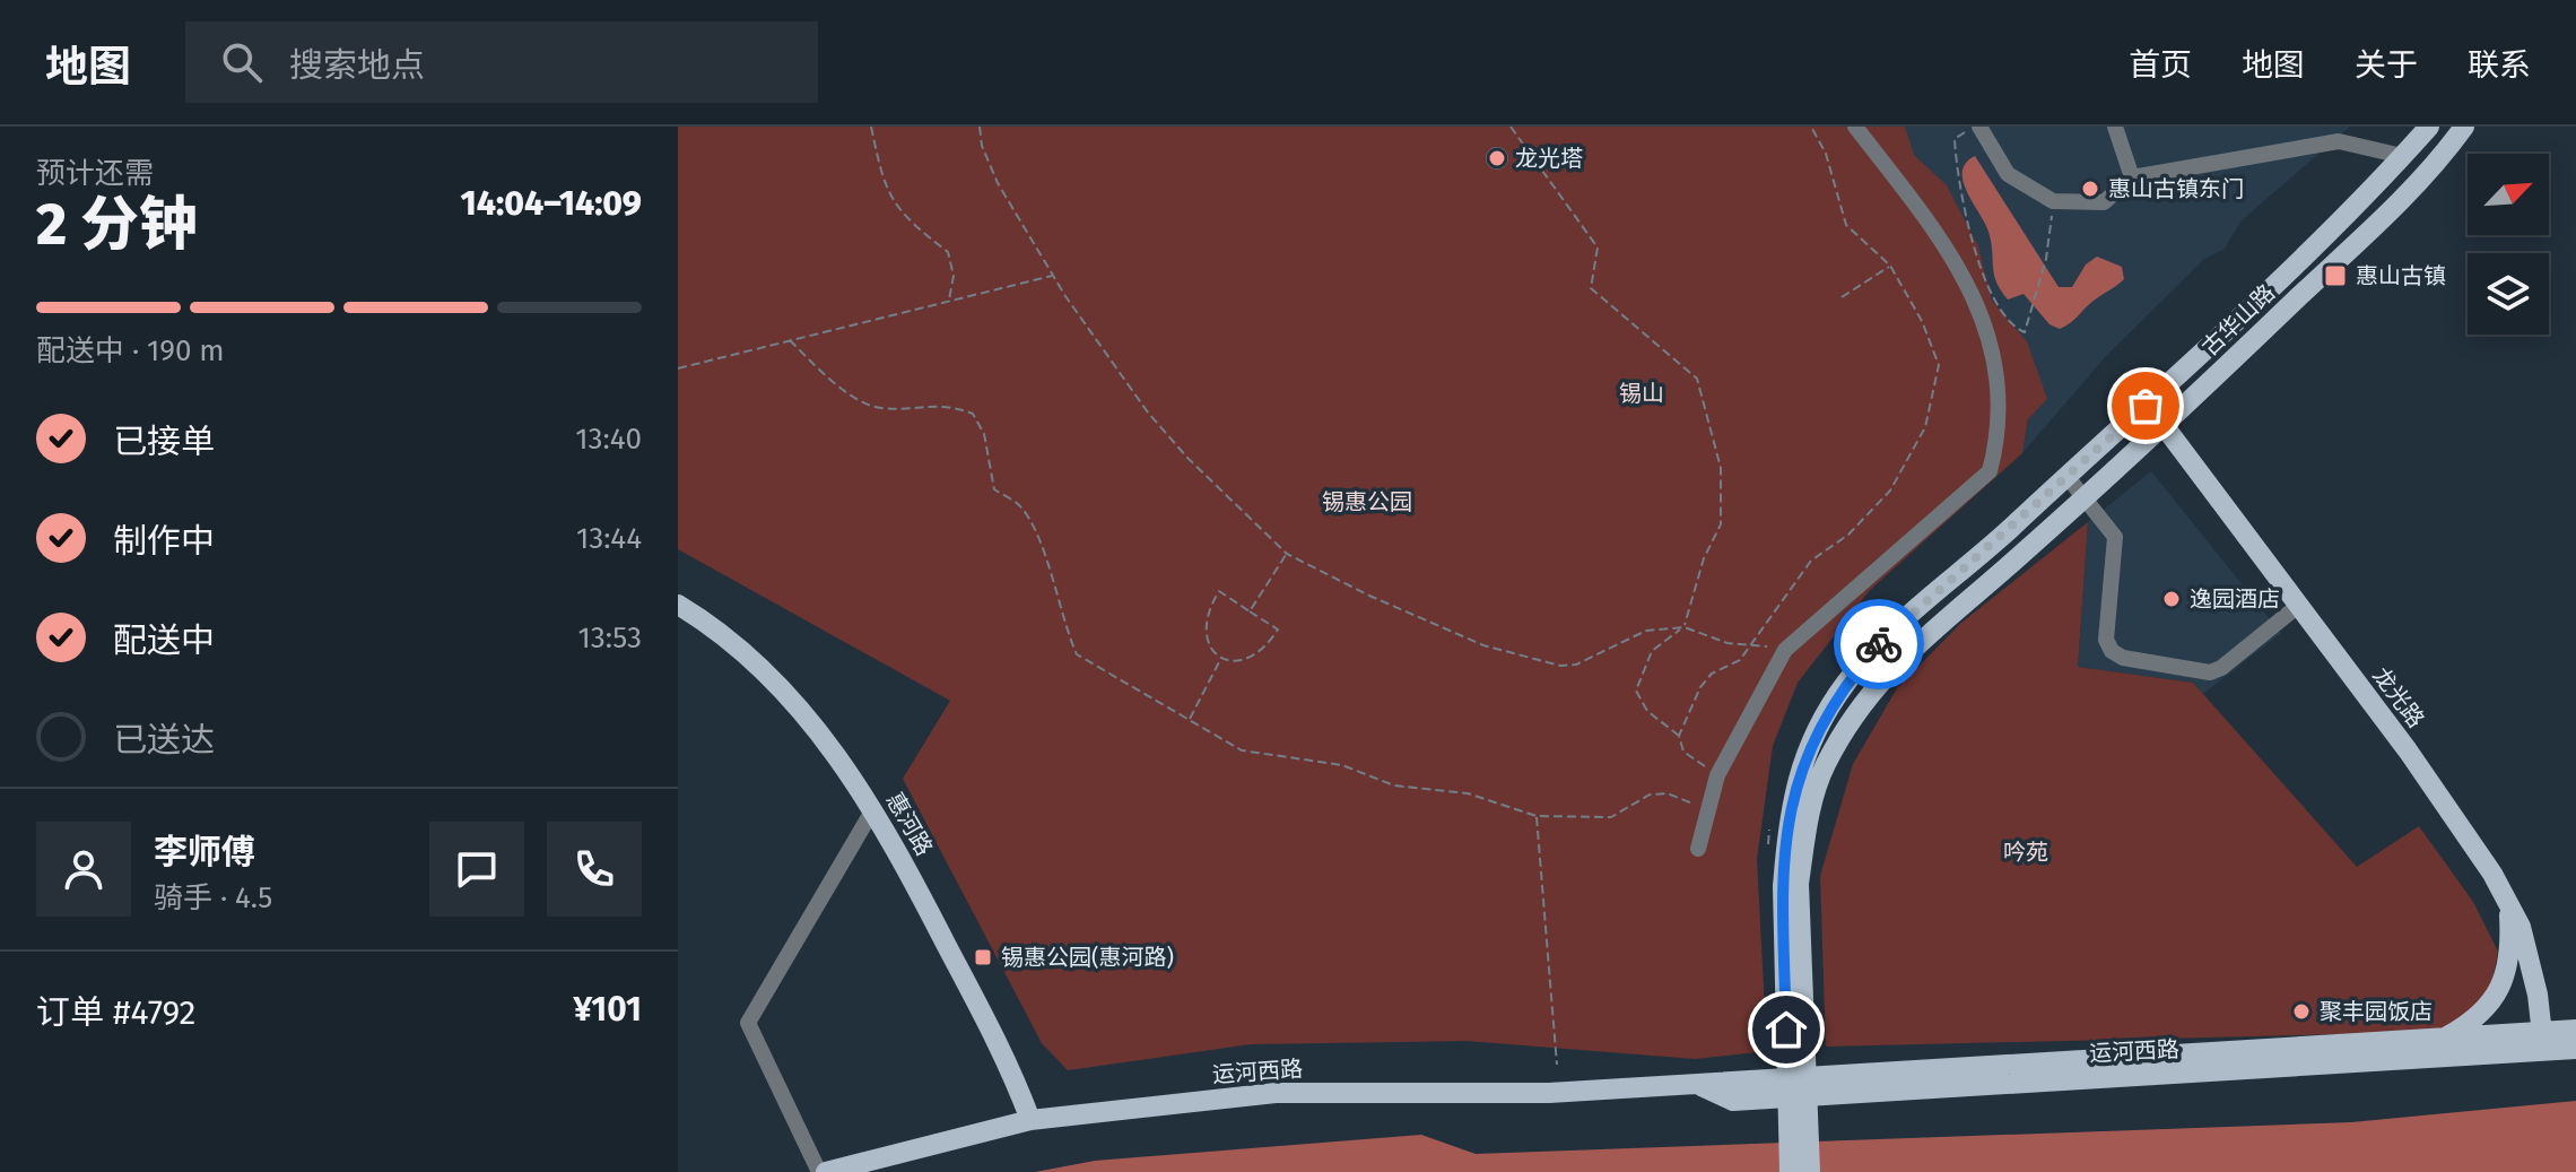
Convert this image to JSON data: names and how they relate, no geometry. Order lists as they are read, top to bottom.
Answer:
{
  "streets": {
    "main road": [
      "古华山路",
      "龙光路",
      "惠河路",
      "运河西路"
    ]
  },
  "crossings": [
    ["古华山路", "龙光路"],
    ["龙光路", "运河西路"],
    ["惠河路", "运河西路"]
  ],
  "parks": ["锡山", "锡惠公园", "吟苑"],
  "places": {
    "other": [
      "龙光塔",
      "惠山古镇东门",
      "逸园酒店",
      "聚丰园饭店"
    ],
    "transit": ["惠山古镇", "锡惠公园(惠河路)"]
  },
  "north": "top right",
  "page": {
    "header": "地图",
    "search": "搜索地点",
    "nav": [
      "首页",
      "地图",
      "关于",
      "联系"
    ],
    "heading": ["2 分钟", "预计还需", "14:04–14:09"],
    "panel": [
      "李师傅",
      "骑手 · 4.5",
      "订单 #4792",
      "¥101"
    ],
    "bar": "配送中 · 190 m",
    "list": [
      ["已接单", "13:40"],
      ["制作中", "13:44"],
      ["配送中", "13:53"],
      "已送达"
    ]
  }
}
